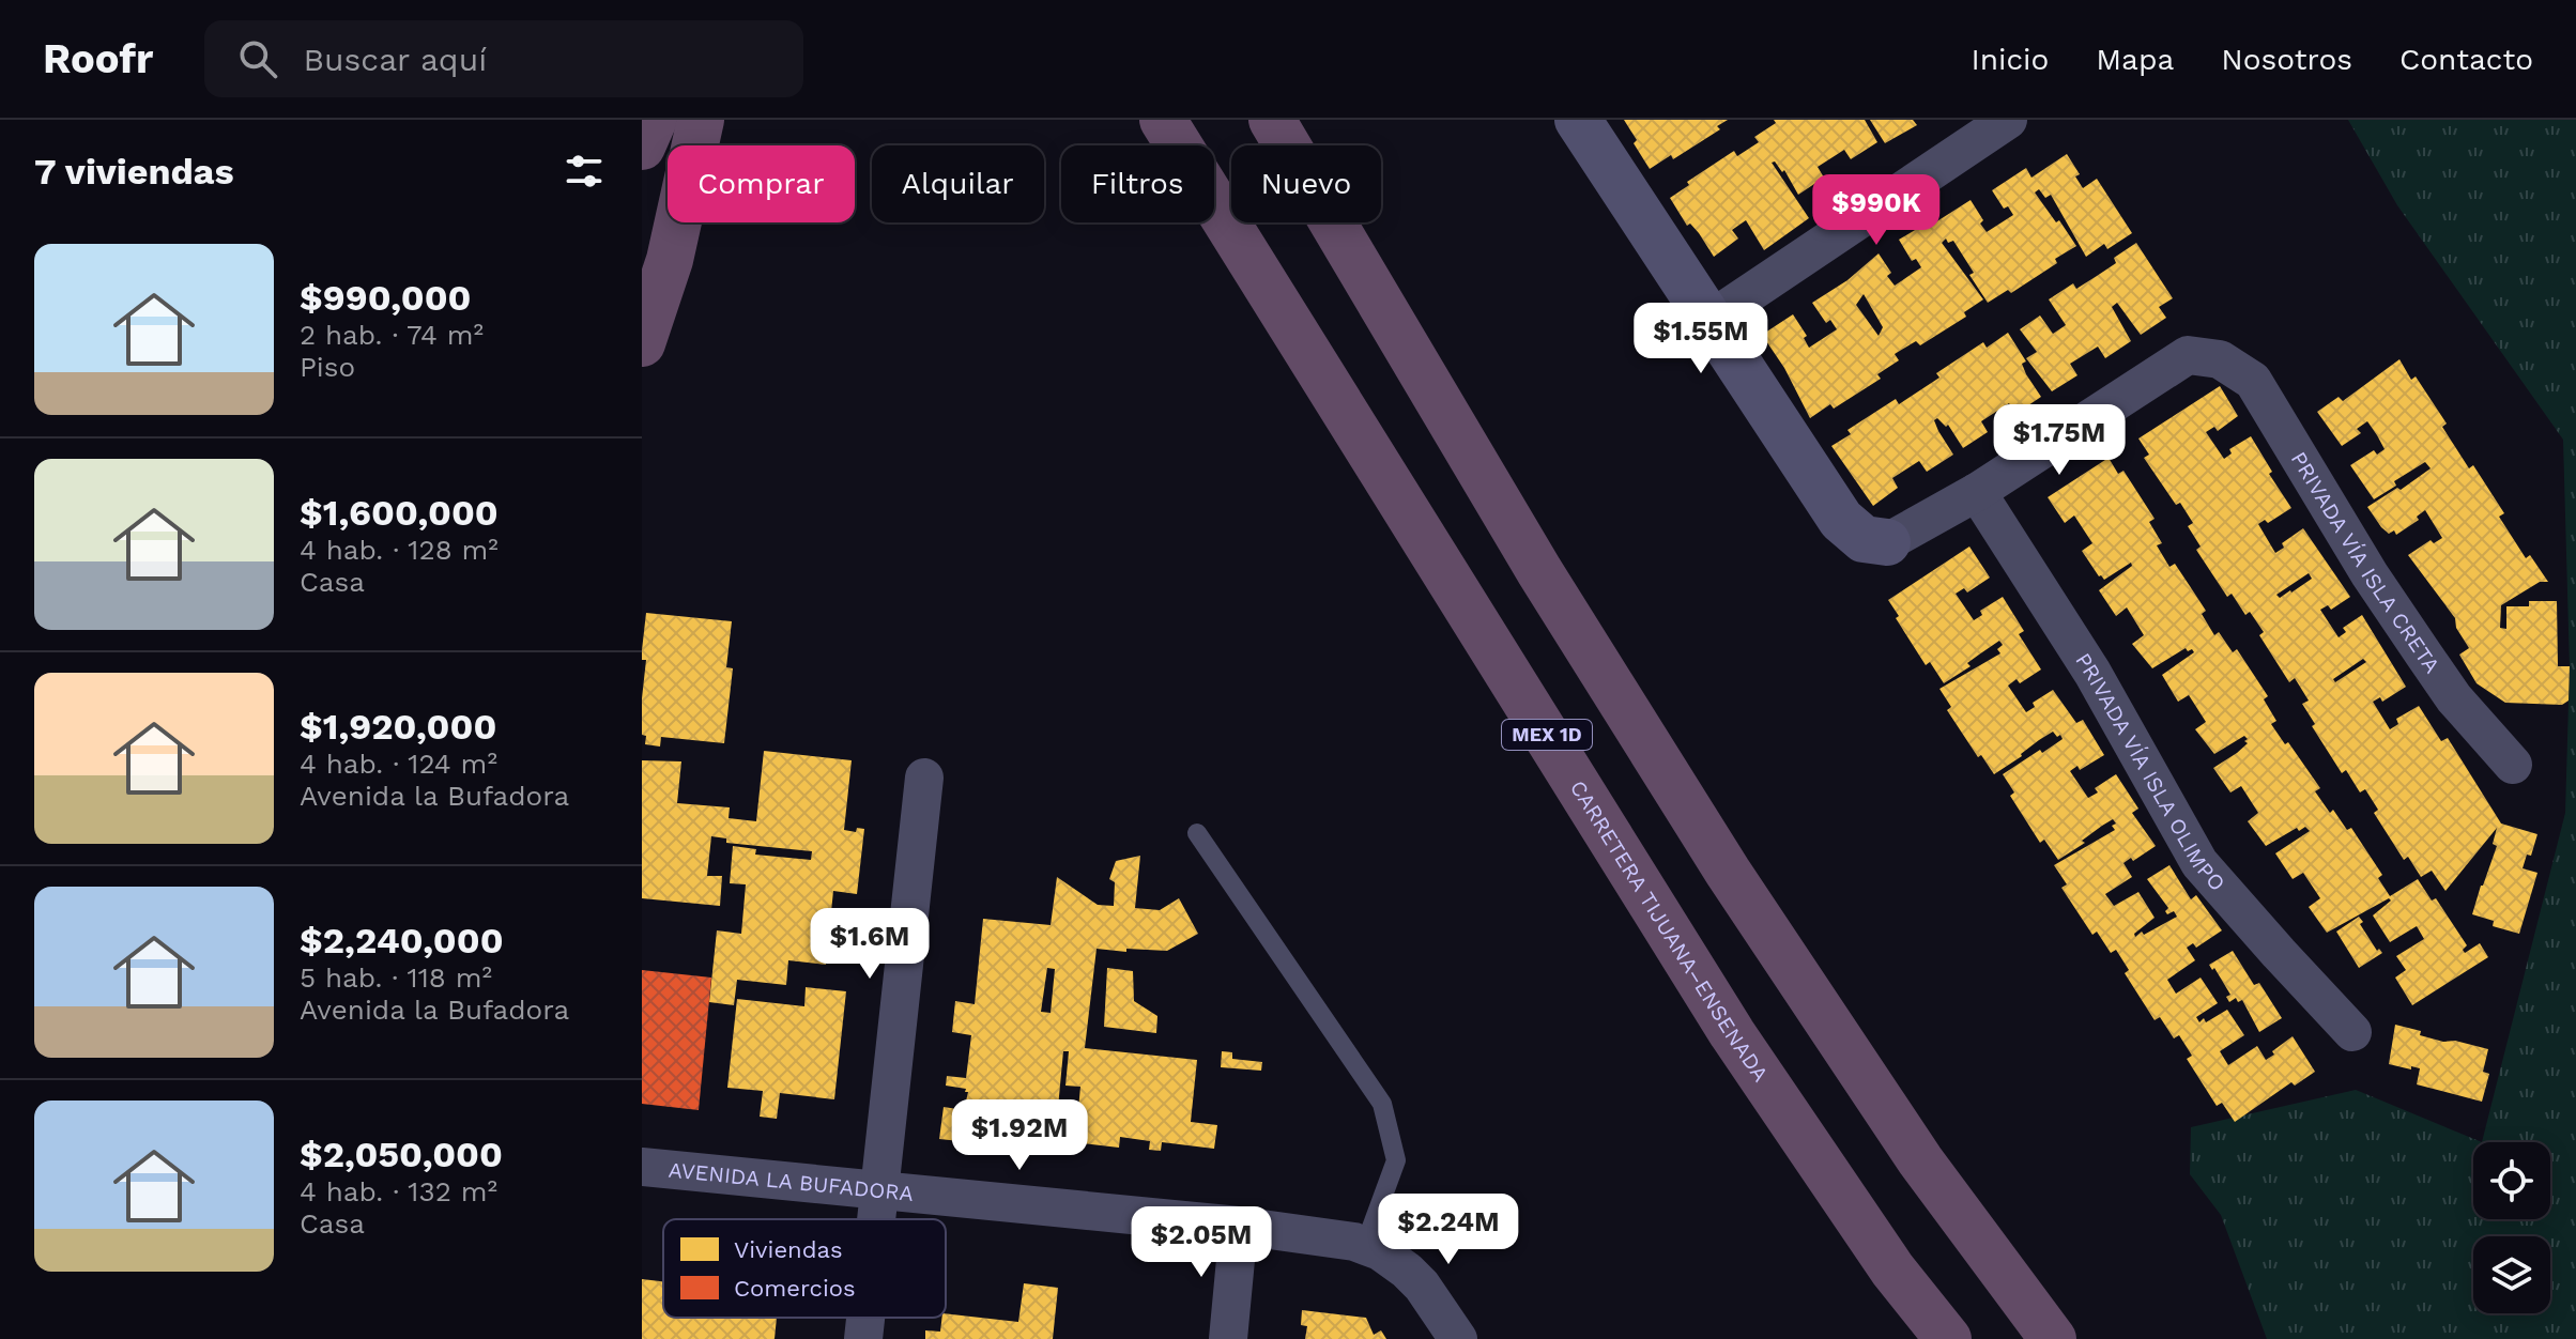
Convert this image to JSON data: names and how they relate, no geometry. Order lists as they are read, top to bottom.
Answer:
{
  "streets": {
    "highway": ["MEX 1D", "CARRETERA TIJUANA–ENSENADA"],
    "street": ["PRIVADA VÍA ISLA CRETA", "PRIVADA VÍA ISLA OLIMPO", "AVENIDA LA BUFADORA"]
  },
  "crossings": [
    ["PRIVADA VÍA ISLA CRETA", "PRIVADA VÍA ISLA OLIMPO"]
  ],
  "legend": ["Viviendas", "Comercios"],
  "page": {
    "header": "Roofr",
    "search": "Buscar aquí",
    "nav": [
      "Inicio",
      "Mapa",
      "Nosotros",
      "Contacto"
    ],
    "heading": "7 viviendas",
    "chip": [
      "Comprar",
      "Alquilar",
      "Filtros",
      "Nuevo"
    ],
    "price": [
      "$990K",
      "$1.55M",
      "$1.75M",
      "$1.6M",
      "$1.92M",
      "$2.24M",
      "$2.05M"
    ],
    "list": [
      {
        "name": "$990,000",
        "note": "2 hab. · 74 m² · Piso"
      },
      {
        "name": "$1,600,000",
        "note": "4 hab. · 128 m² · Casa"
      },
      {
        "name": "$1,920,000",
        "note": "4 hab. · 124 m² · Avenida la Bufadora"
      },
      {
        "name": "$2,240,000",
        "note": "5 hab. · 118 m² · Avenida la Bufadora"
      },
      {
        "name": "$2,050,000",
        "note": "4 hab. · 132 m² · Casa"
      }
    ]
  }
}
